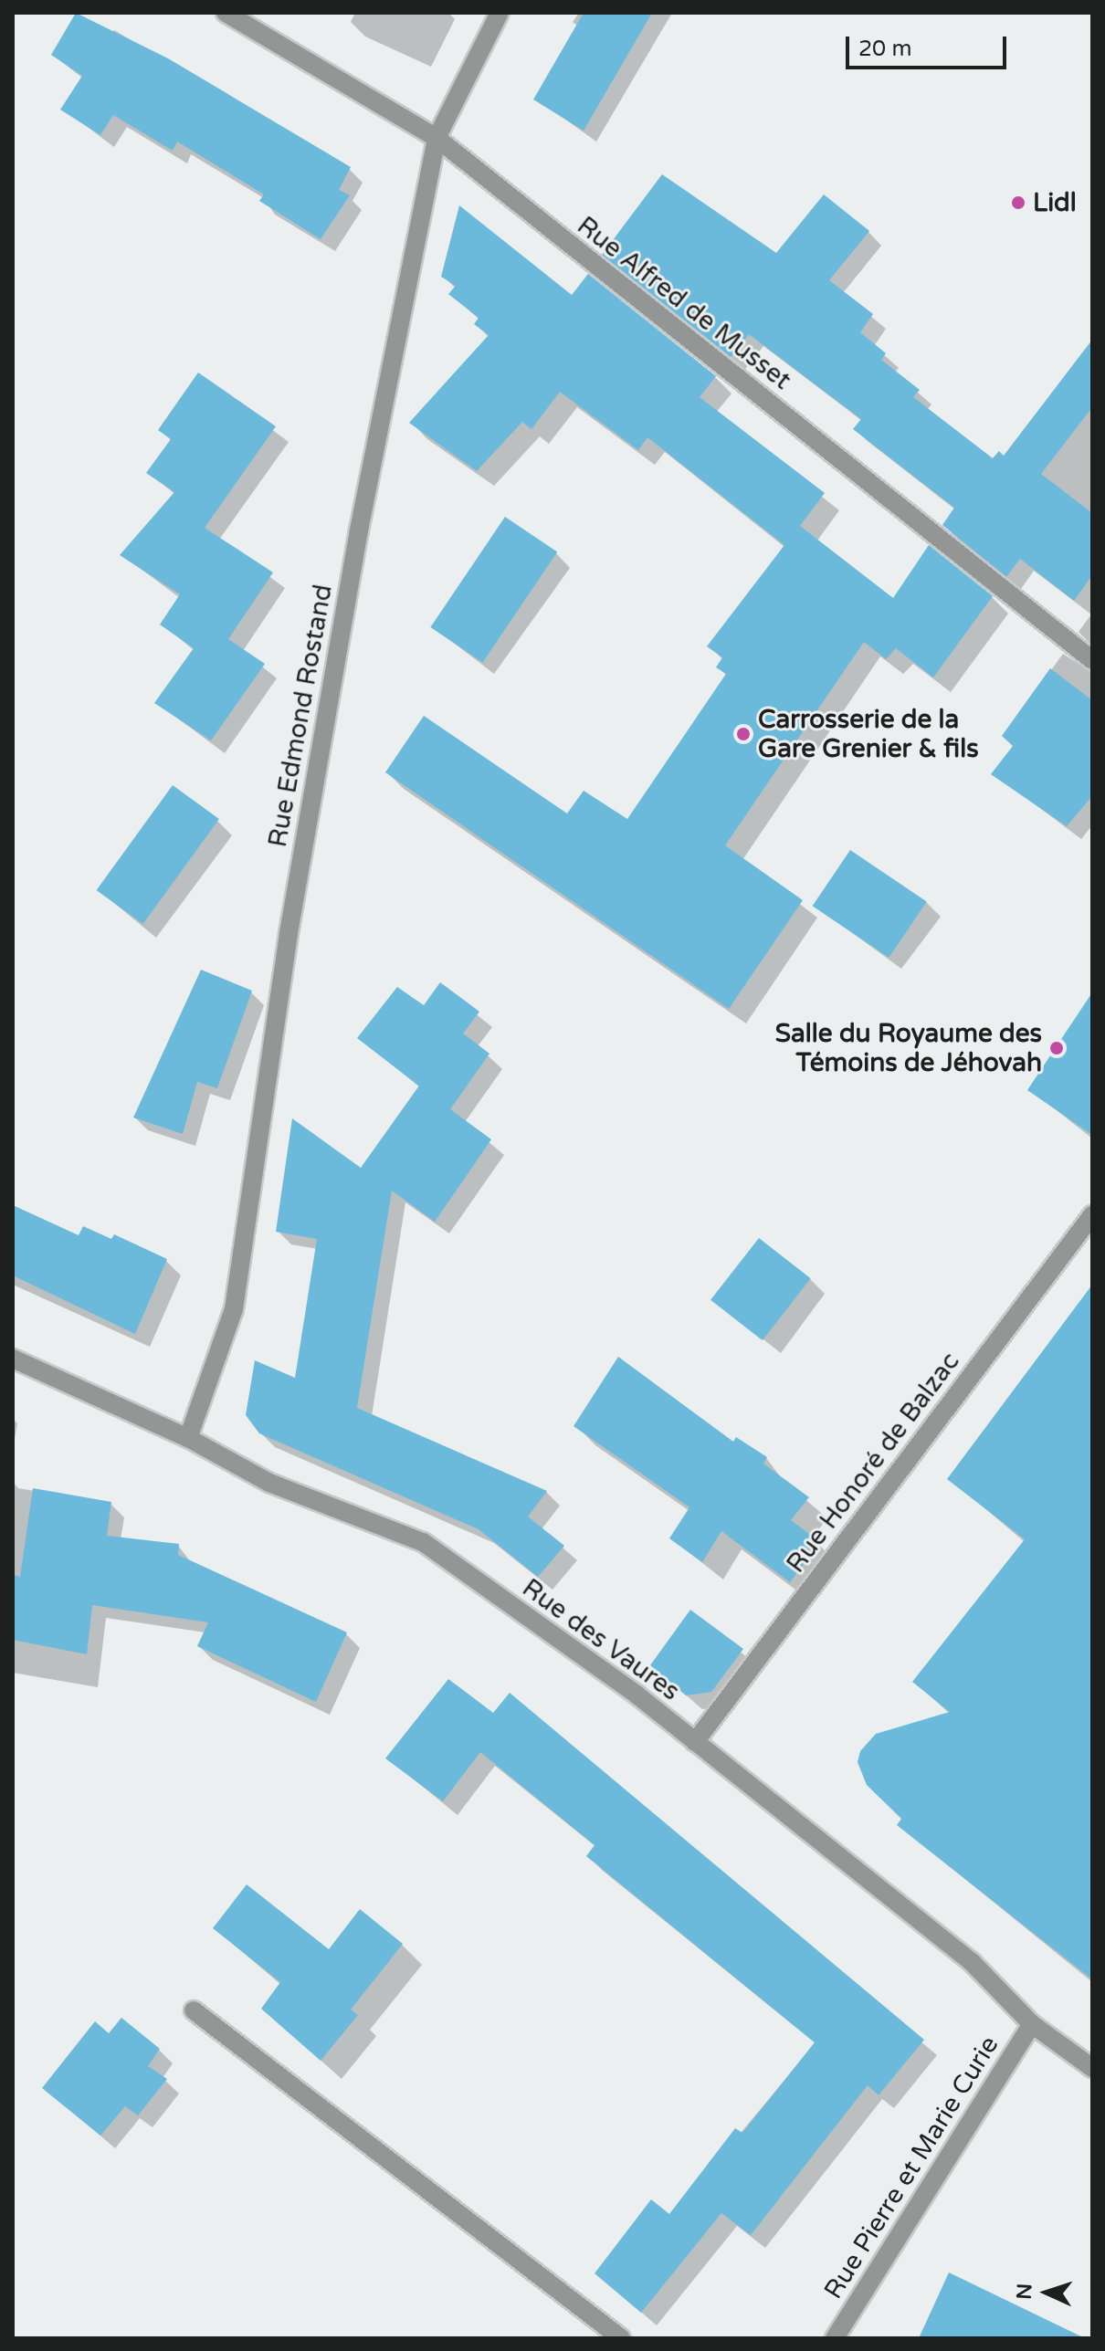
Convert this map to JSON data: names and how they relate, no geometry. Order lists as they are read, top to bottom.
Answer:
{
  "streets": {
    "street": [
      "Rue Alfred de Musset",
      "Rue Edmond Rostand",
      "Rue Honoré de Balzac",
      "Rue des Vaures",
      "Rue Pierre et Marie Curie"
    ]
  },
  "crossings": [
    ["Rue Alfred de Musset", "Rue Edmond Rostand"],
    ["Rue Edmond Rostand", "Rue des Vaures"],
    ["Rue Honoré de Balzac", "Rue des Vaures"],
    ["Rue des Vaures", "Rue Pierre et Marie Curie"]
  ],
  "places": ["Lidl", "Carrosserie de la Gare Grenier & fils", "Salle du Royaume des Témoins de Jéhovah"],
  "scale_bar": "20 m",
  "north": "left"
}
